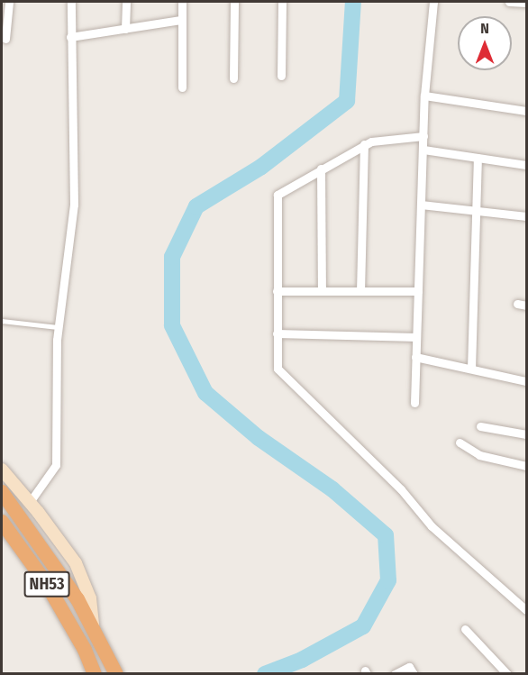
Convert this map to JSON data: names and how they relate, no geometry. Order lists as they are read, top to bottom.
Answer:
{
  "streets": {
    "highway": ["NH53"]
  },
  "north": "top"
}
